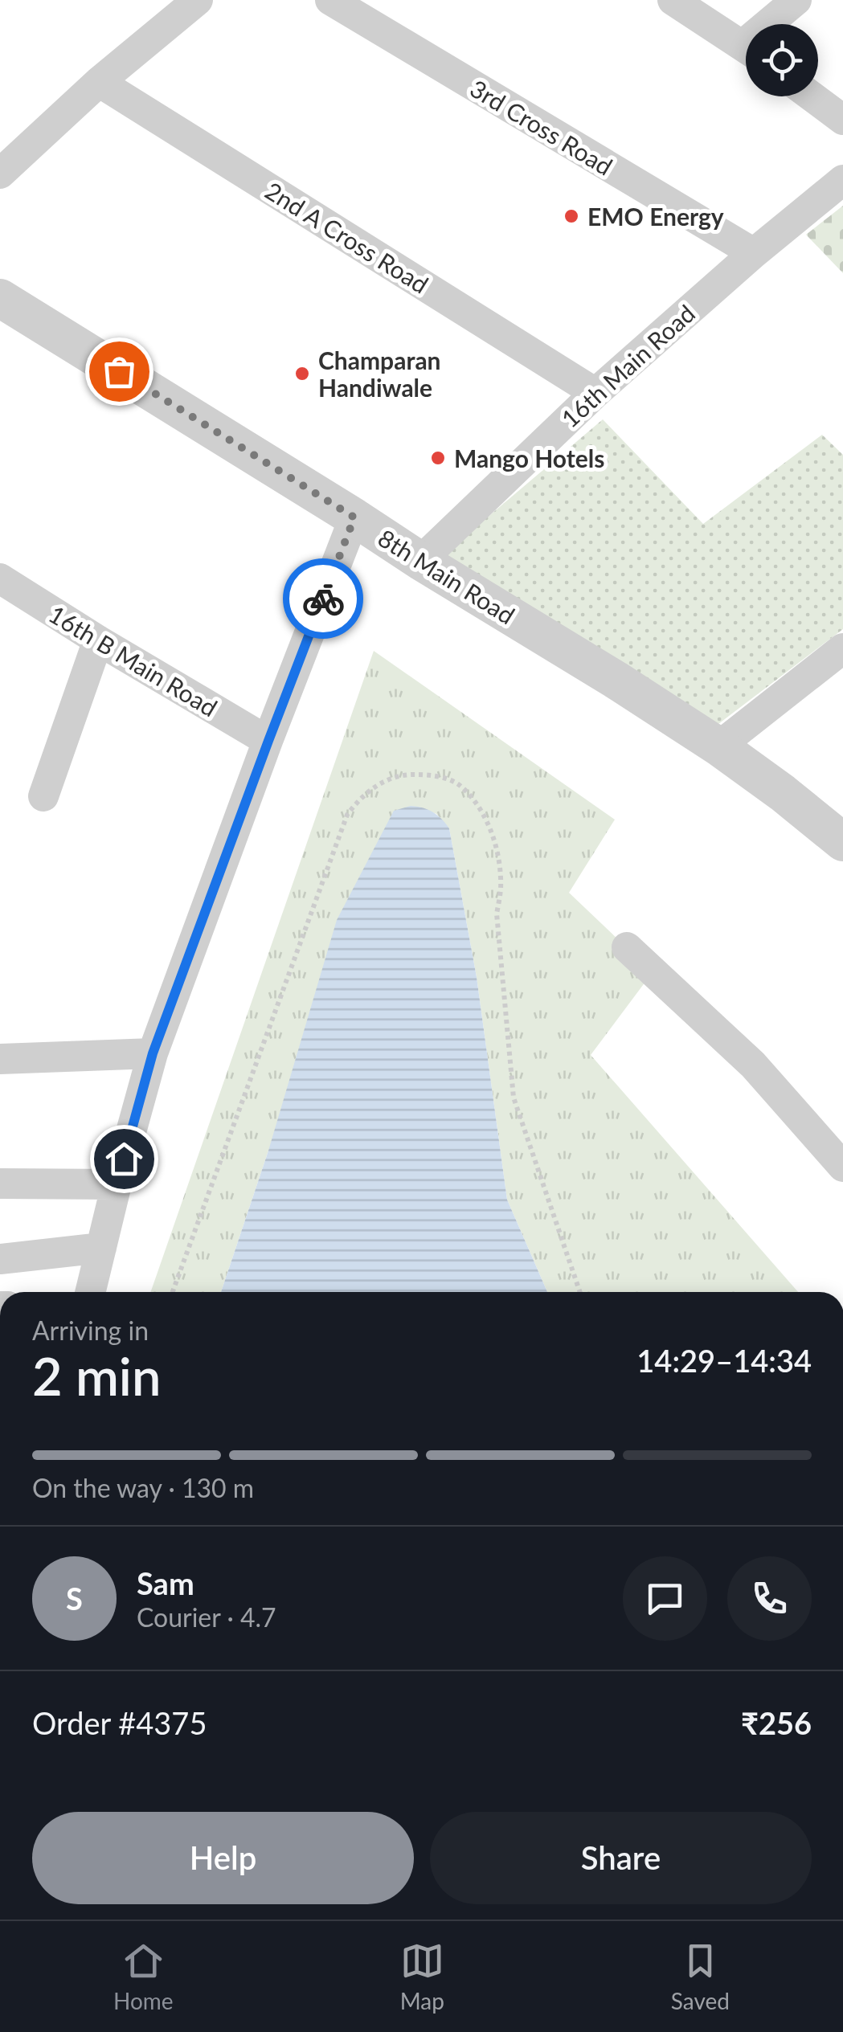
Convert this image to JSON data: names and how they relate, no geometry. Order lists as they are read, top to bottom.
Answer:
{
  "streets": {
    "street": [
      "3rd Cross Road",
      "2nd A Cross Road",
      "16th Main Road",
      "8th Main Road",
      "16th B Main Road"
    ]
  },
  "crossings": [
    ["3rd Cross Road", "16th Main Road"],
    ["2nd A Cross Road", "16th Main Road"],
    ["16th Main Road", "8th Main Road"]
  ],
  "places": ["EMO Energy", "Champaran Handiwale", "Mango Hotels"],
  "page": {
    "heading": ["2 min", "Arriving in", "14:29–14:34"],
    "panel": [
      "Sam",
      "Courier · 4.7",
      "Order #4375",
      "₹256"
    ],
    "bar": "On the way · 130 m",
    "round": "S",
    "buttons": ["Help", "Share"],
    "tabs": ["Home", "Map", "Saved"]
  }
}
